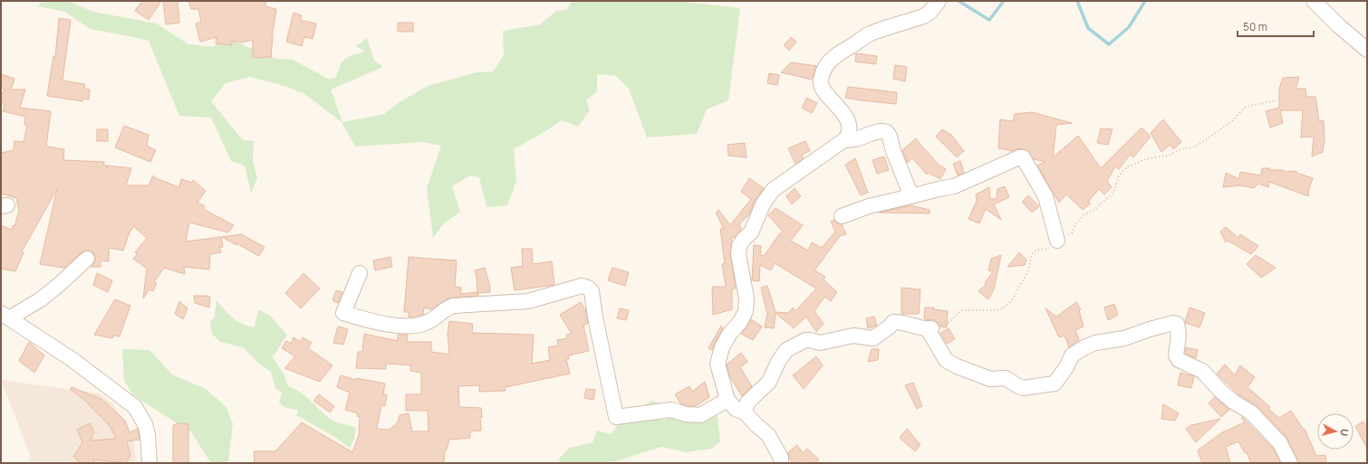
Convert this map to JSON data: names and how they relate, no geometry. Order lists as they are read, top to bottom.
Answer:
{
  "scale_bar": "50 m",
  "north": "right"
}
